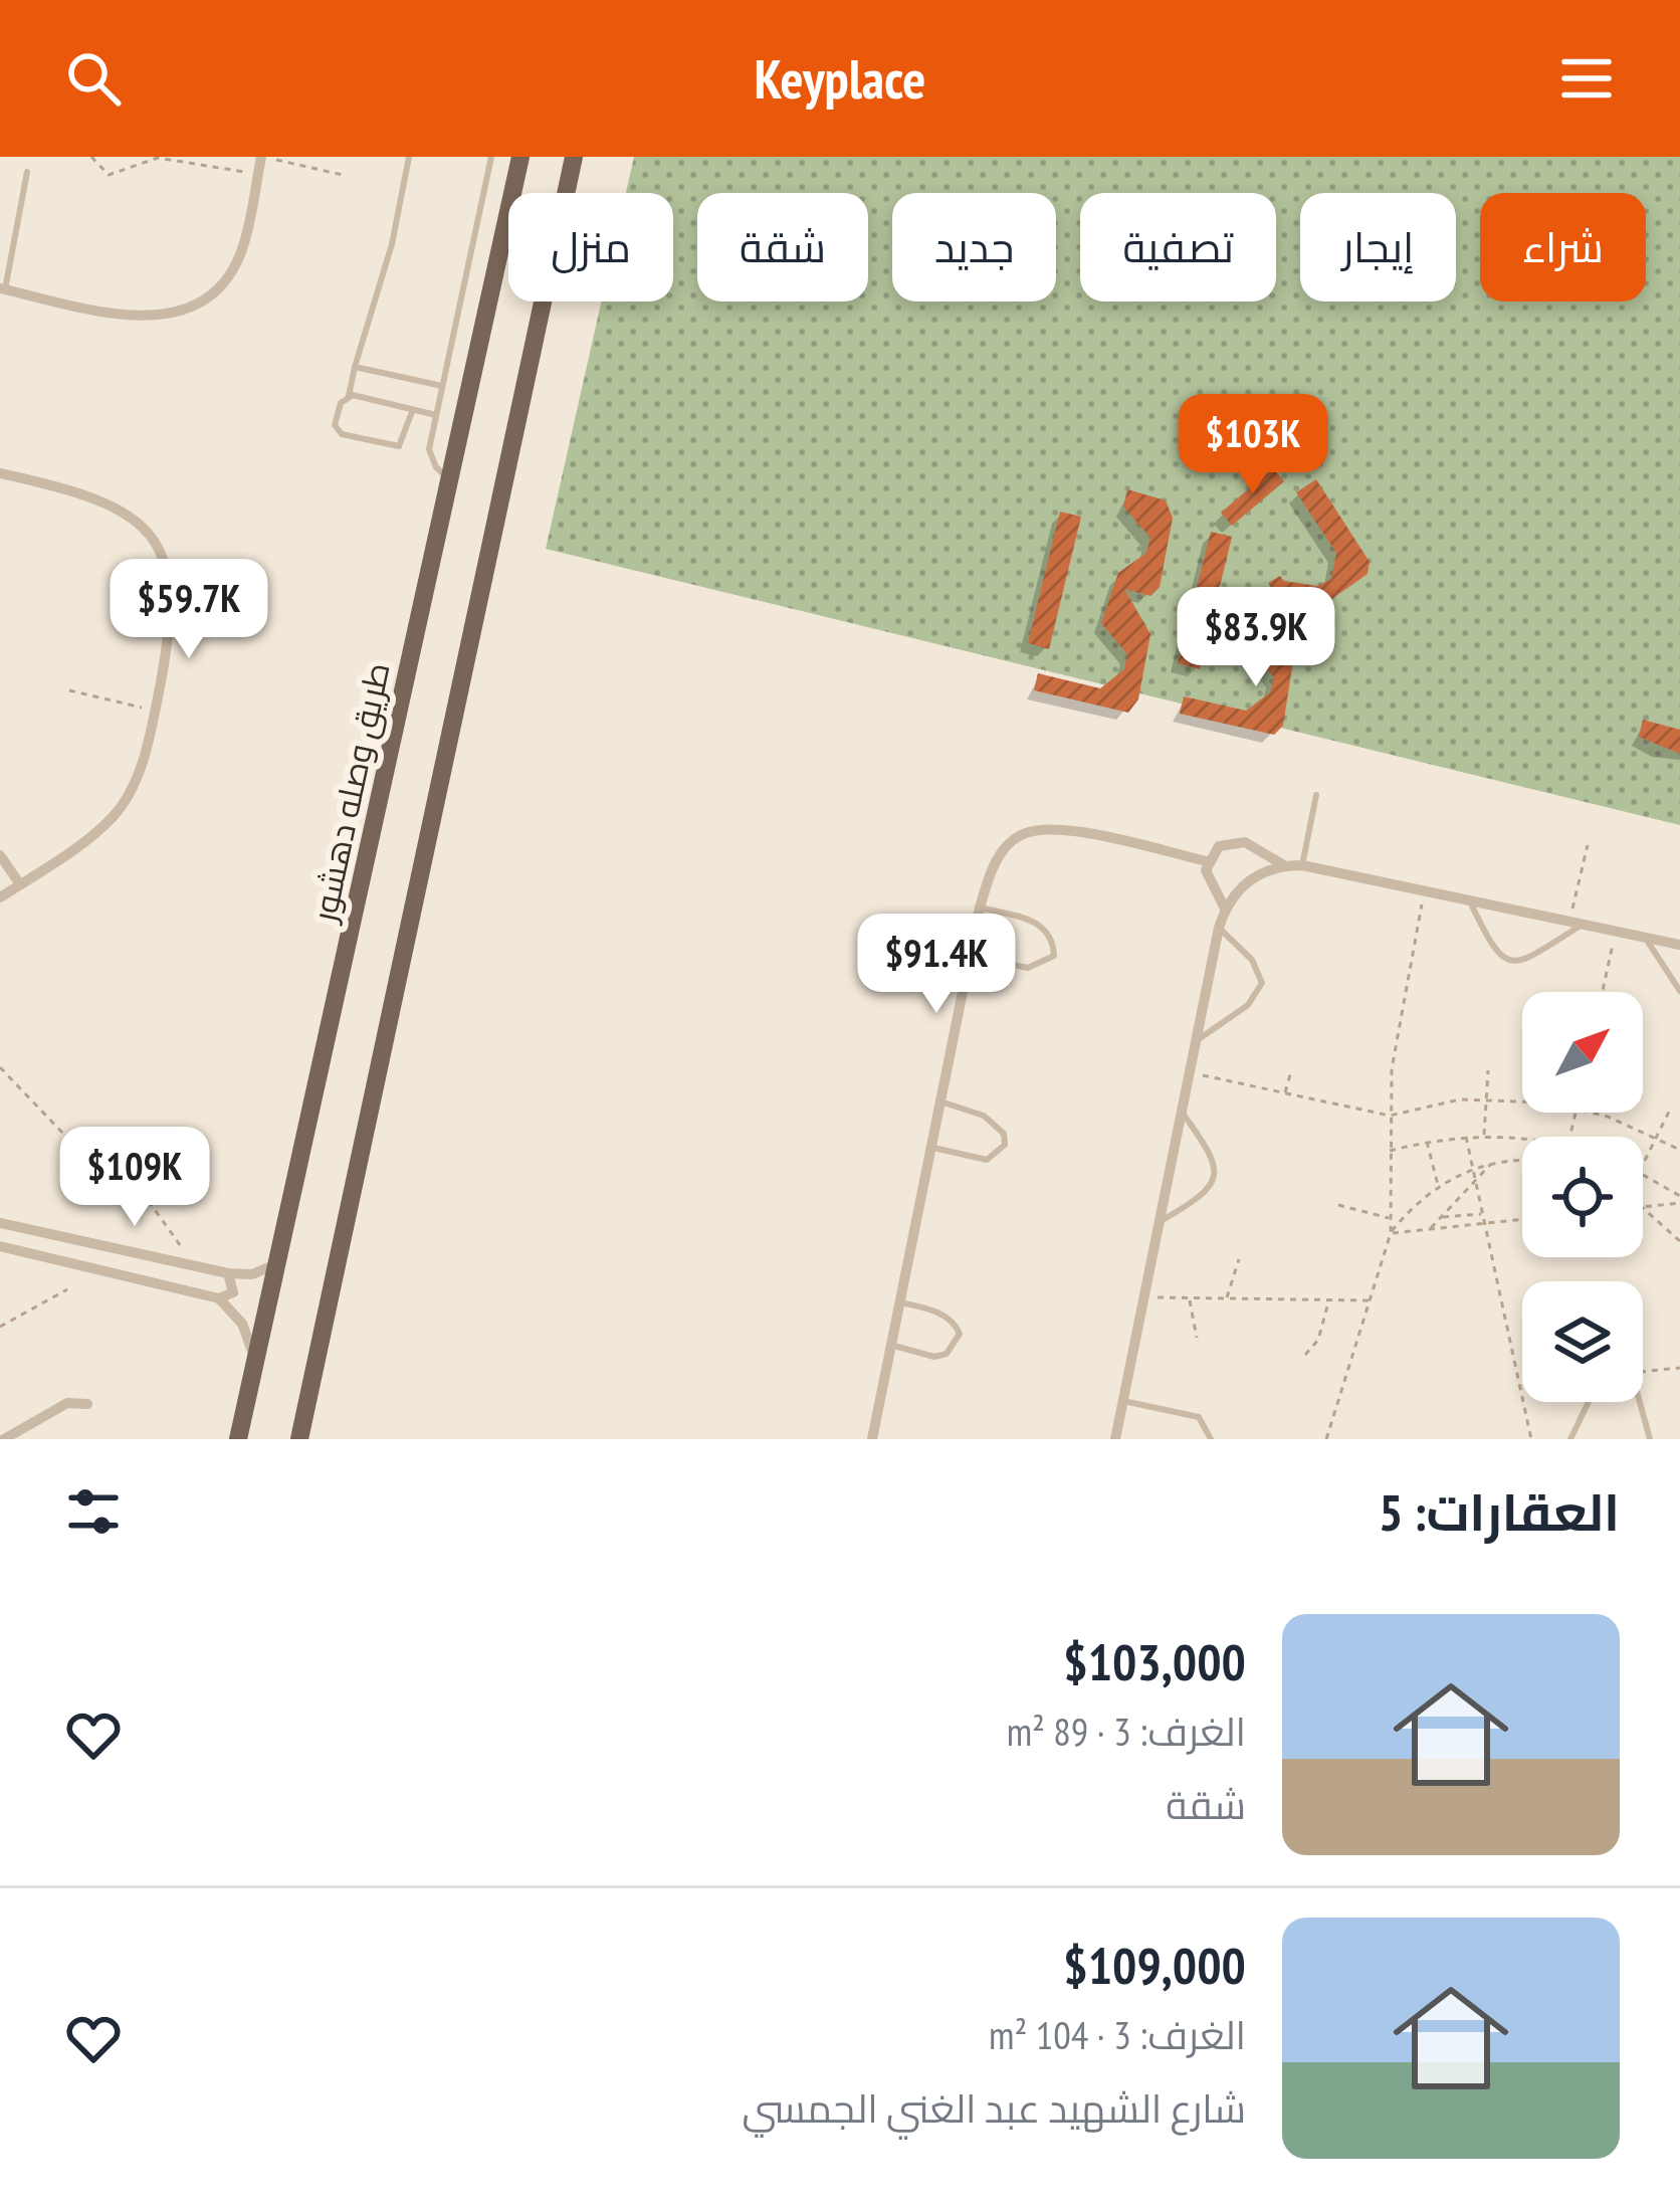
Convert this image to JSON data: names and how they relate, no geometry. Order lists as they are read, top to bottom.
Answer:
{
  "streets": {
    "main road": ["طريق وصله دهشور"]
  },
  "north": "top right",
  "page": {
    "header": "Keyplace",
    "chip": [
      "شراء",
      "إيجار",
      "تصفية",
      "جديد",
      "شقة",
      "منزل"
    ],
    "price": [
      "$103K",
      "$59.7K",
      "$83.9K",
      "$91.4K",
      "$109K"
    ],
    "heading": "العقارات: 5",
    "list": [
      {
        "name": "$103,000",
        "note": "الغرف: 3 · 89 m² · شقة"
      },
      {
        "name": "$109,000",
        "note": "الغرف: 3 · 104 m² · شارع الشهيد عبد الغني الجمسي"
      }
    ]
  }
}
